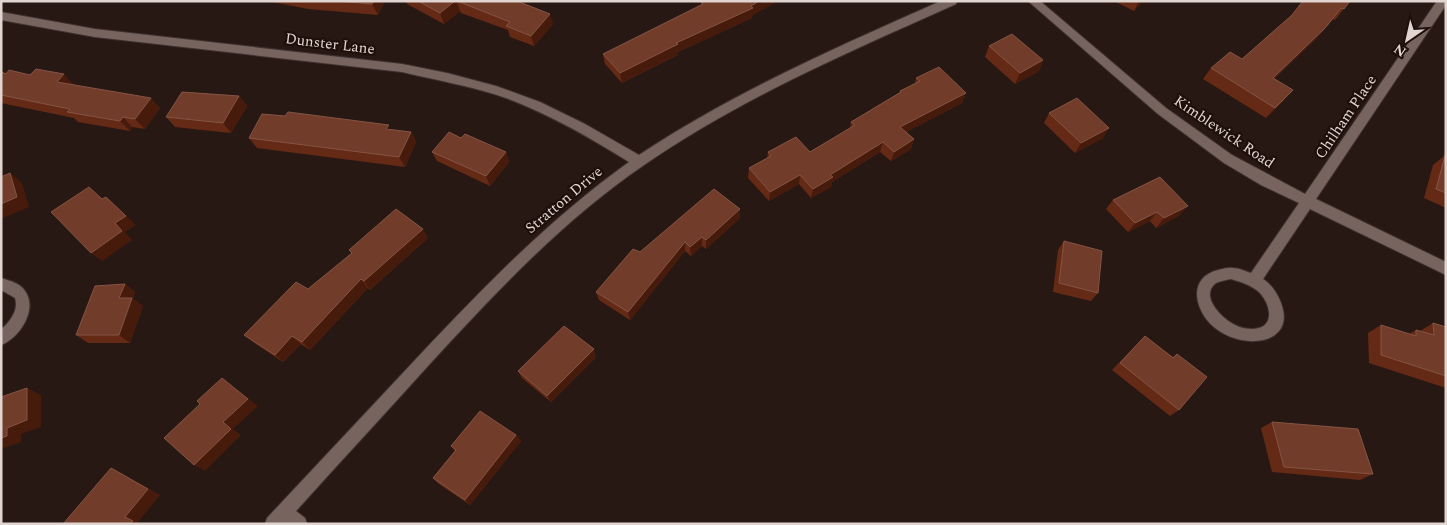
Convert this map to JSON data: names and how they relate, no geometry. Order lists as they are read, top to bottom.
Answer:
{
  "streets": {
    "street": [
      "Dunster Lane",
      "Chilham Place",
      "Kimblewick Road",
      "Stratton Drive"
    ]
  },
  "crossings": [
    ["Dunster Lane", "Stratton Drive"],
    ["Chilham Place", "Kimblewick Road"]
  ],
  "north": "bottom left"
}
